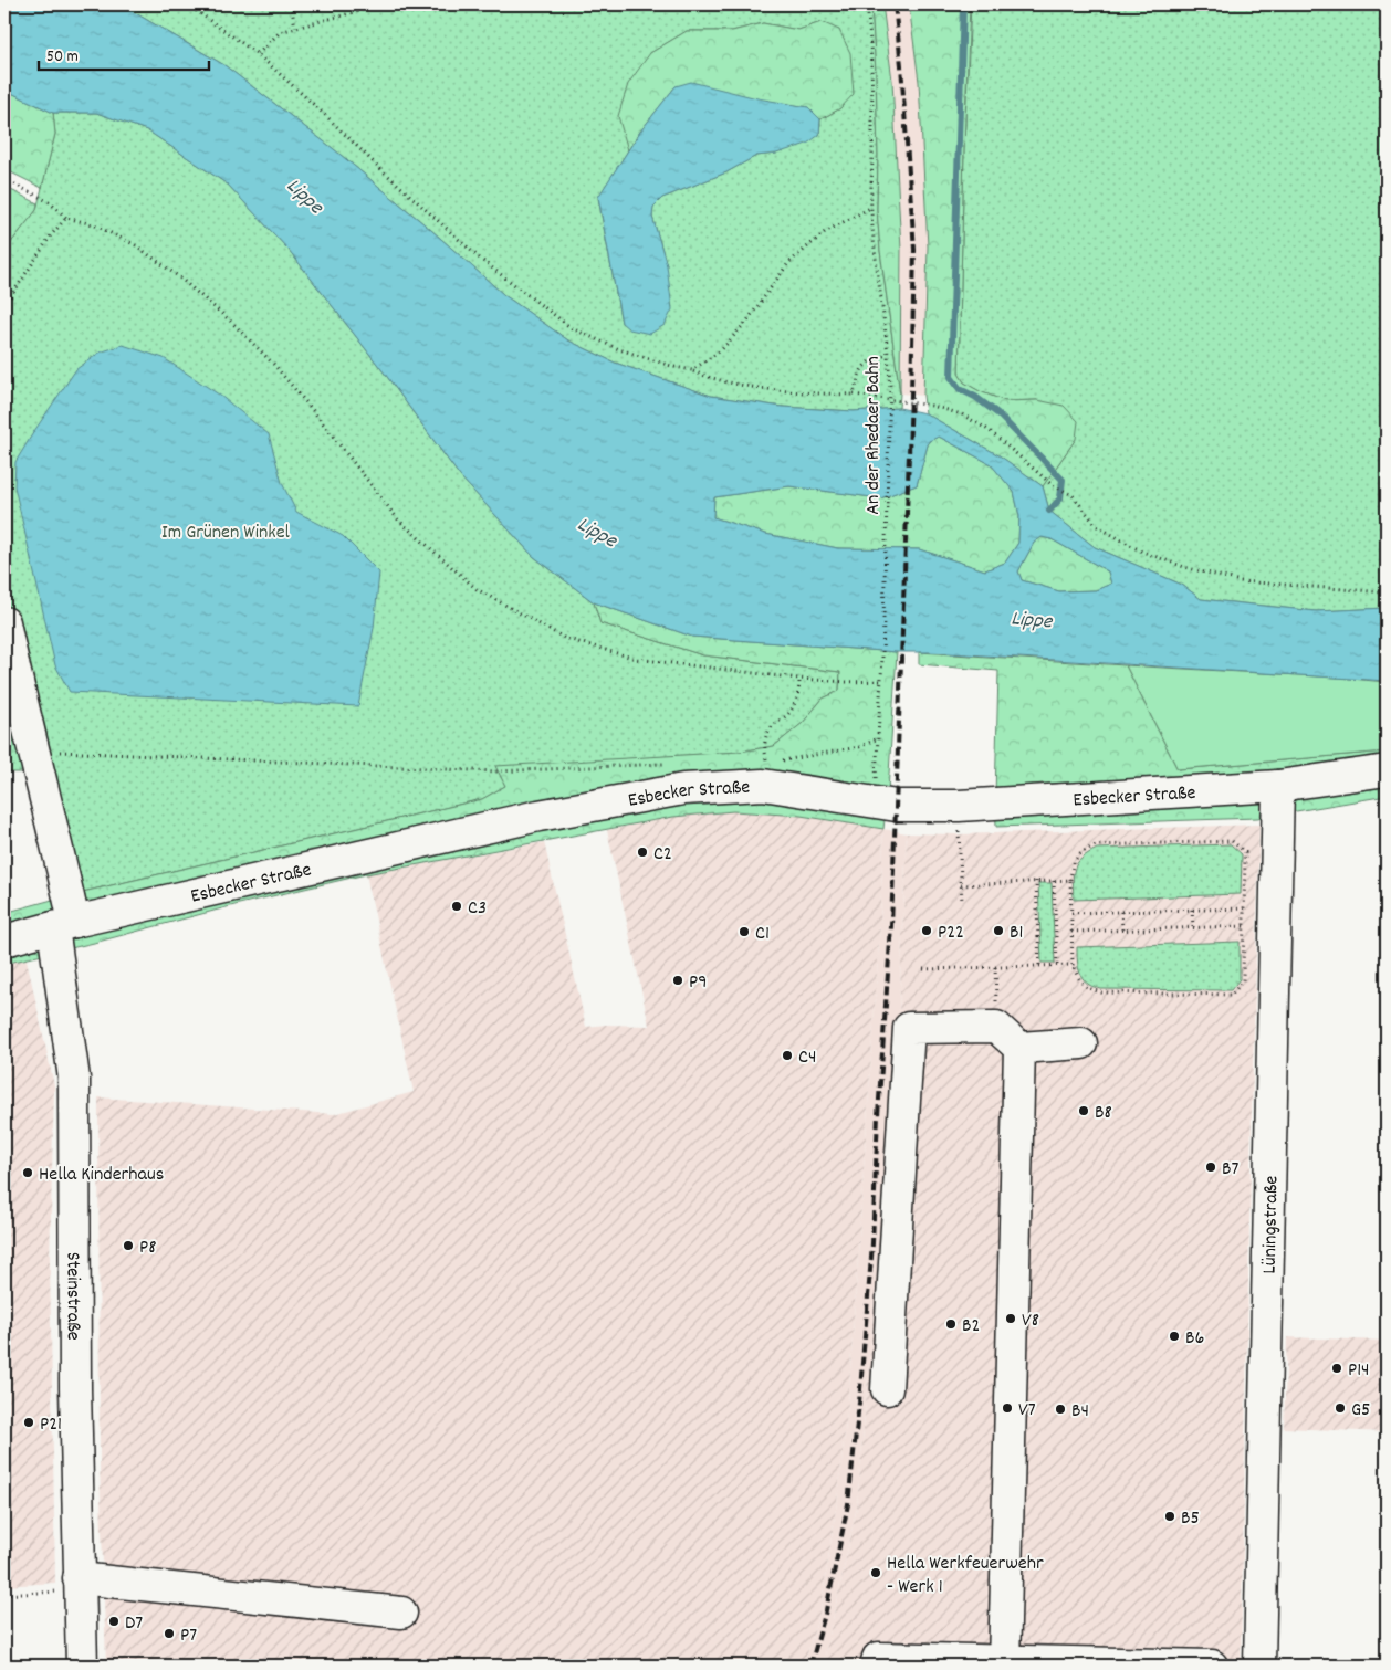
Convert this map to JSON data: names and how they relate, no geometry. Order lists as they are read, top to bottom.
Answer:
{
  "streets": {
    "street": ["Esbecker Straße", "Lüningstraße", "Steinstraße"],
    "path": ["An der Rhedaer Bahn"]
  },
  "crossings": [
    ["An der Rhedaer Bahn", "Esbecker Straße"],
    ["Esbecker Straße", "Lüningstraße"],
    ["Esbecker Straße", "Steinstraße"]
  ],
  "water": ["Lippe"],
  "parks": ["Im Grünen Winkel"],
  "places": [
    "C2",
    "C3",
    "P22",
    "B1",
    "C1",
    "P9",
    "C4",
    "B8",
    "B7",
    "Hella Kinderhaus",
    "P8",
    "V8",
    "B2",
    "B6",
    "P14",
    "V7",
    "G5",
    "B4",
    "P21",
    "B5",
    "Hella Werkfeuerwehr - Werk 1",
    "D7",
    "P7"
  ],
  "scale_bar": "50 m"
}
